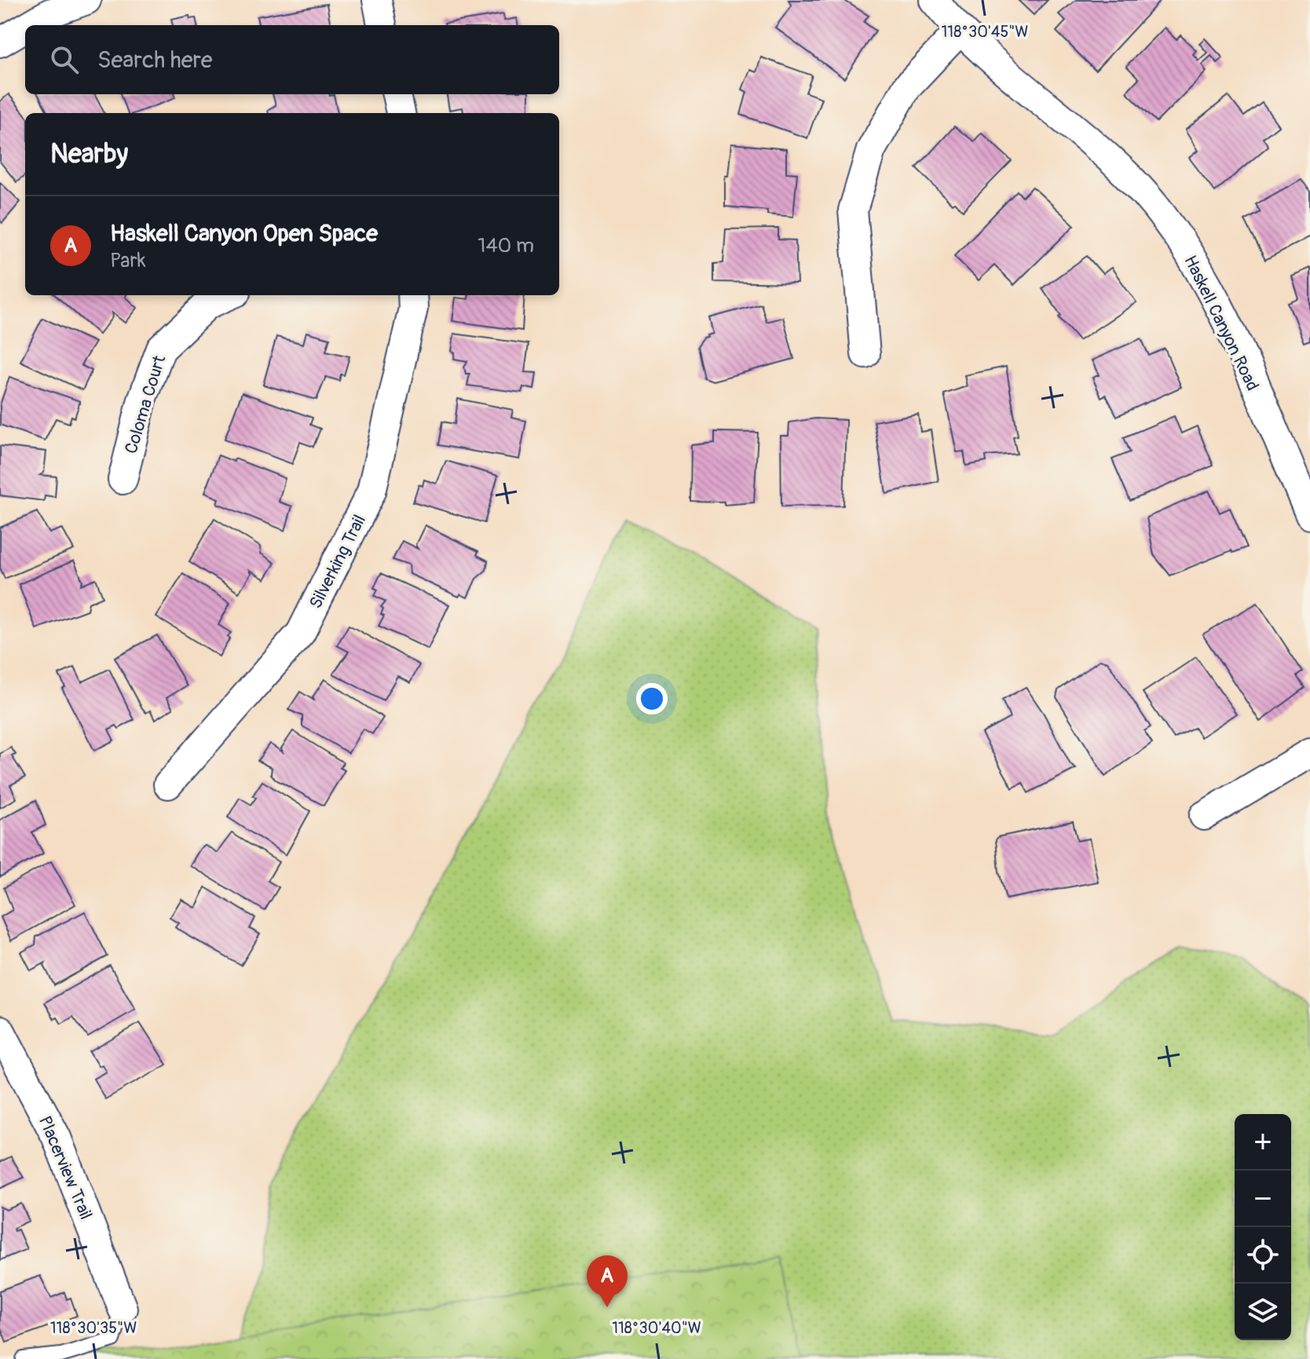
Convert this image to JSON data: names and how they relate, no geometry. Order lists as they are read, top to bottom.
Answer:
{
  "streets": {
    "street": [
      "Haskell Canyon Road",
      "Coloma Court",
      "Silverking Trail",
      "Placerview Trail"
    ]
  },
  "page": {
    "search": "Search here",
    "heading": "Nearby",
    "list": [
      {
        "mark": "A",
        "name": "Haskell Canyon Open Space",
        "note": "Park",
        "value": "140 m"
      }
    ],
    "map_buttons": ["+", "−"],
    "pins": "A"
  },
  "coordinates": ["118°30'45\"W", "118°30'35\"W", "118°30'40\"W"]
}
